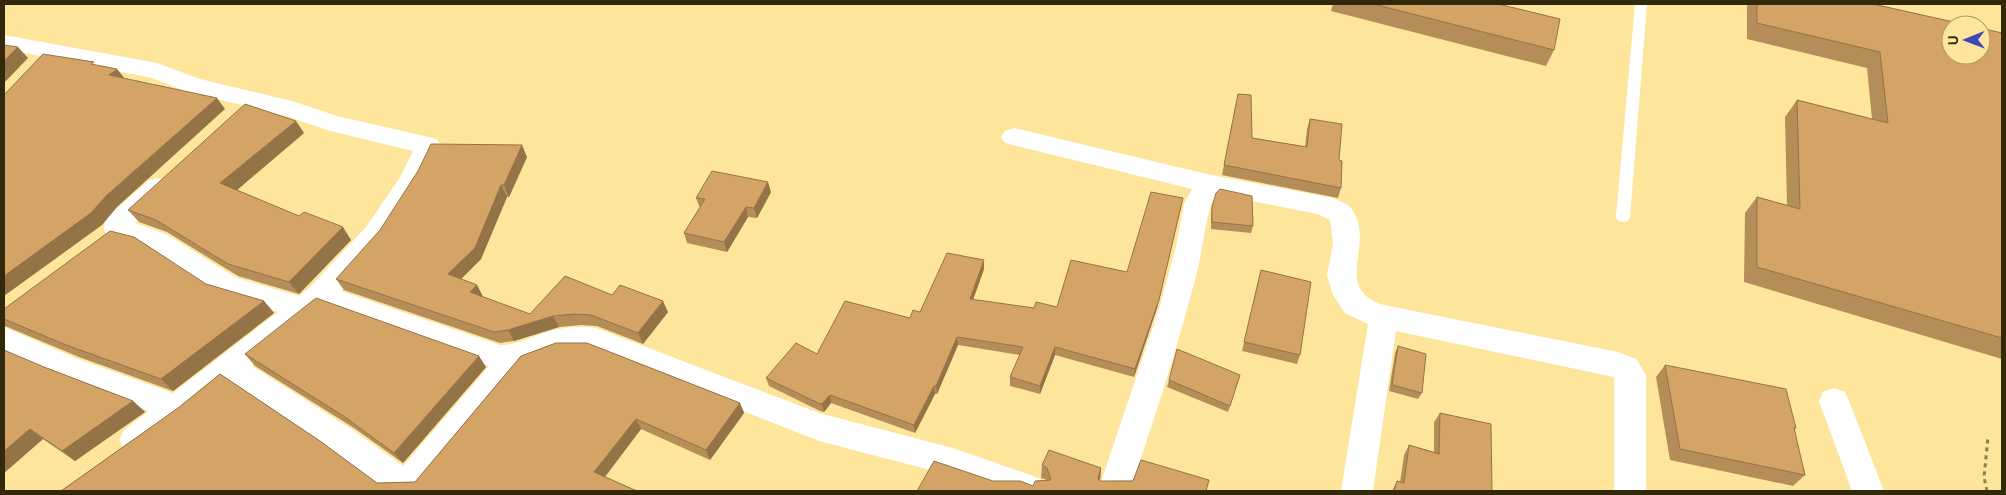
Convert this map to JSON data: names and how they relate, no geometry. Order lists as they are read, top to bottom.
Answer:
{
  "north": "left"
}
